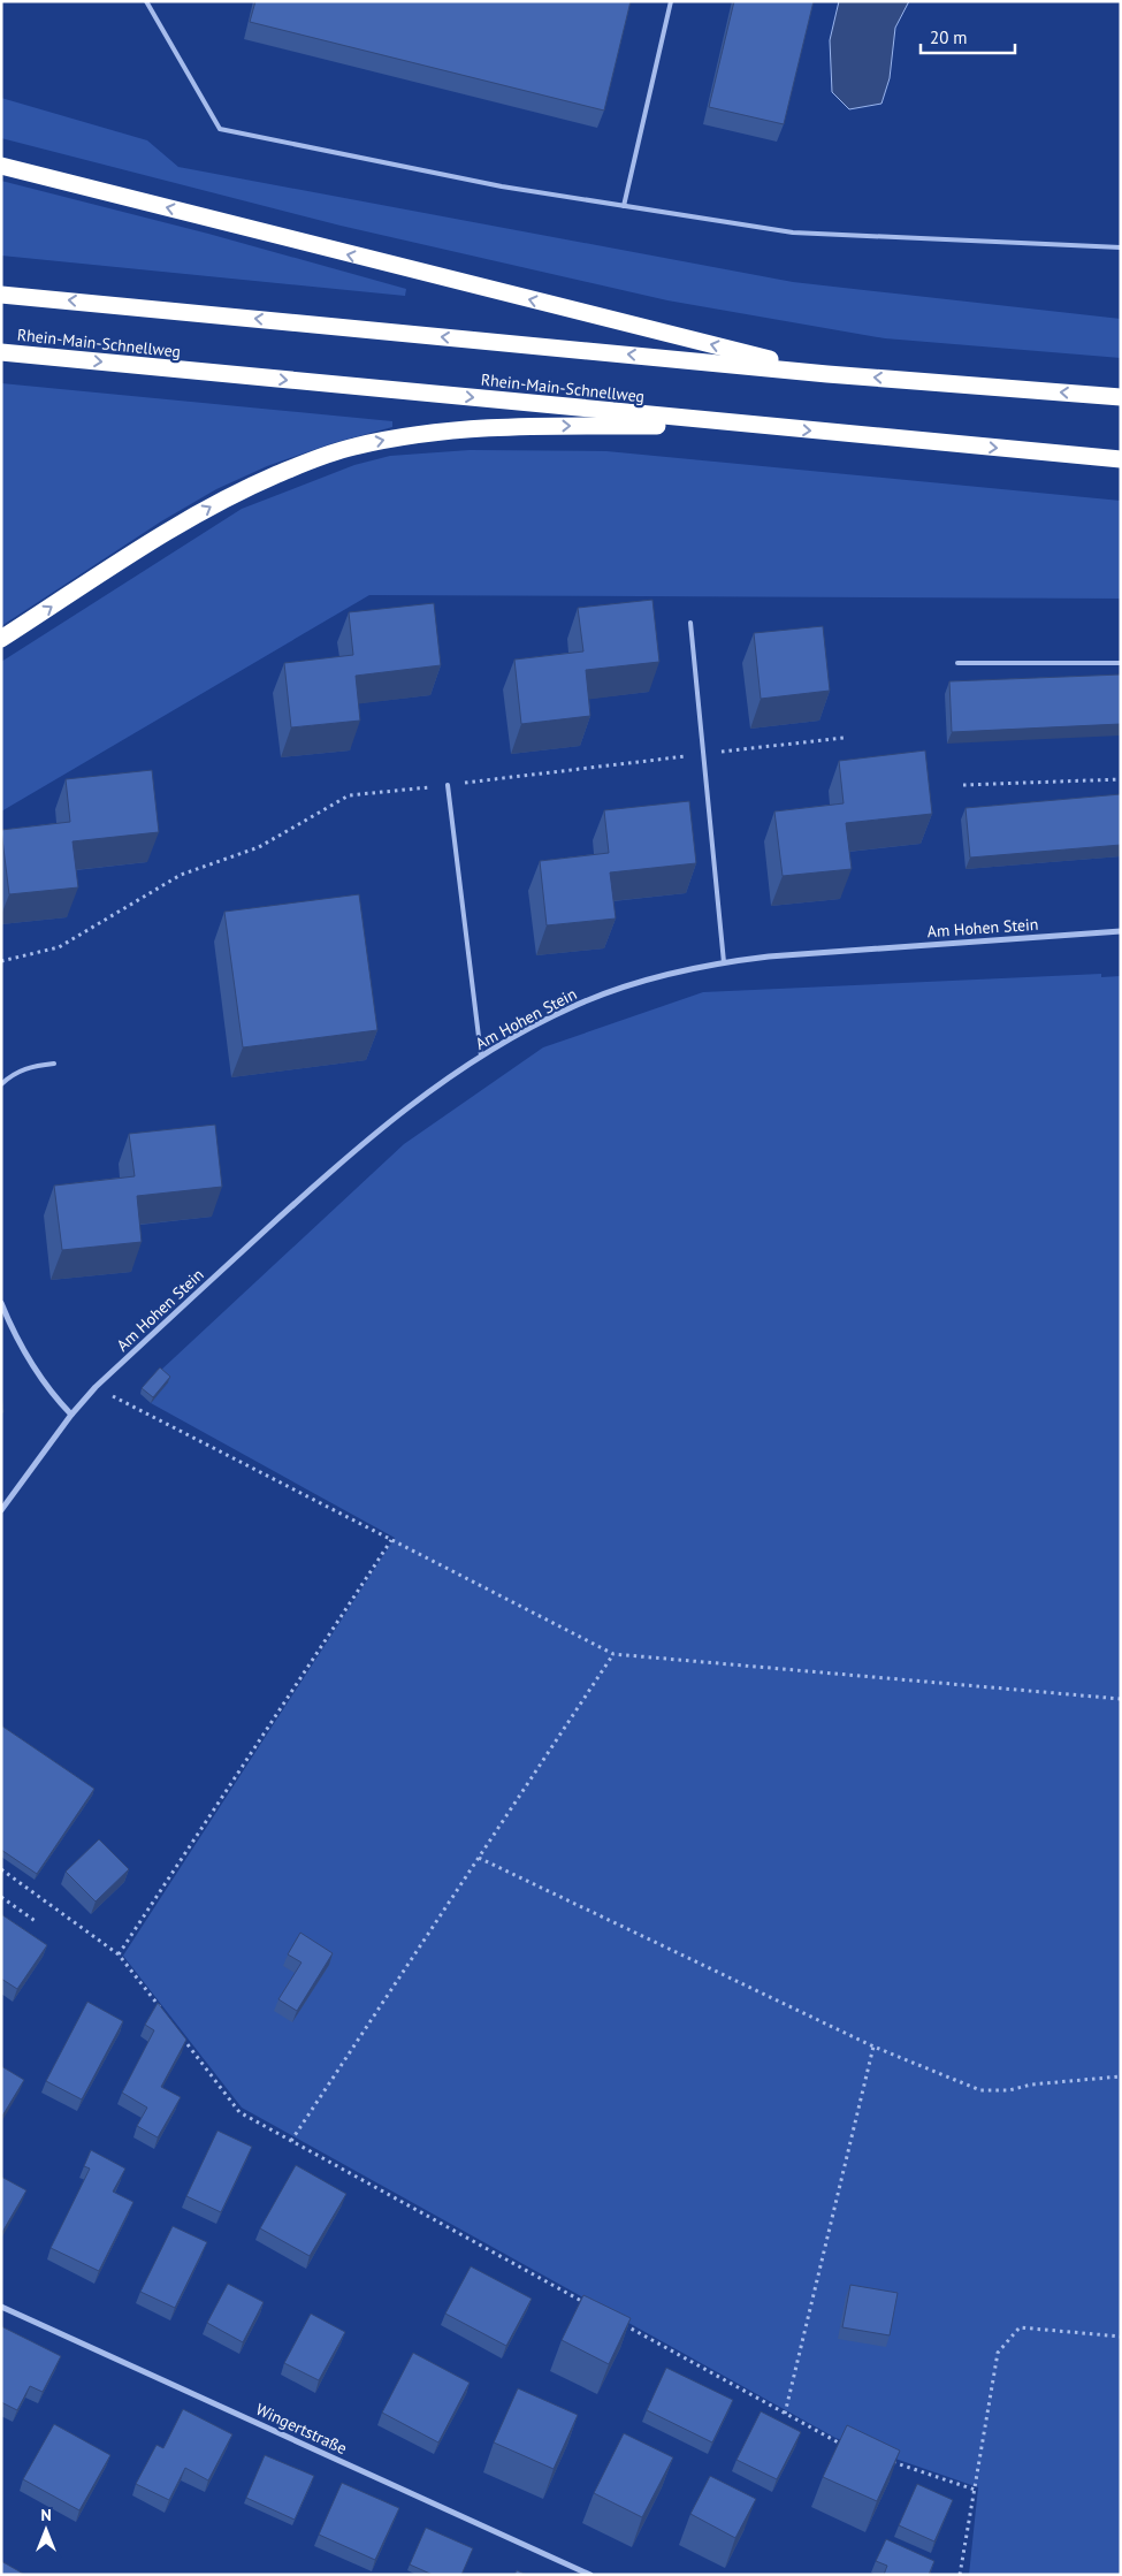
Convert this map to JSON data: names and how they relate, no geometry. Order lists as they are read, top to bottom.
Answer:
{
  "streets": {
    "highway": ["Rhein-Main-Schnellweg"],
    "street": ["Am Hohen Stein", "Wingertstraße"]
  },
  "scale_bar": "20 m",
  "north": "top"
}
